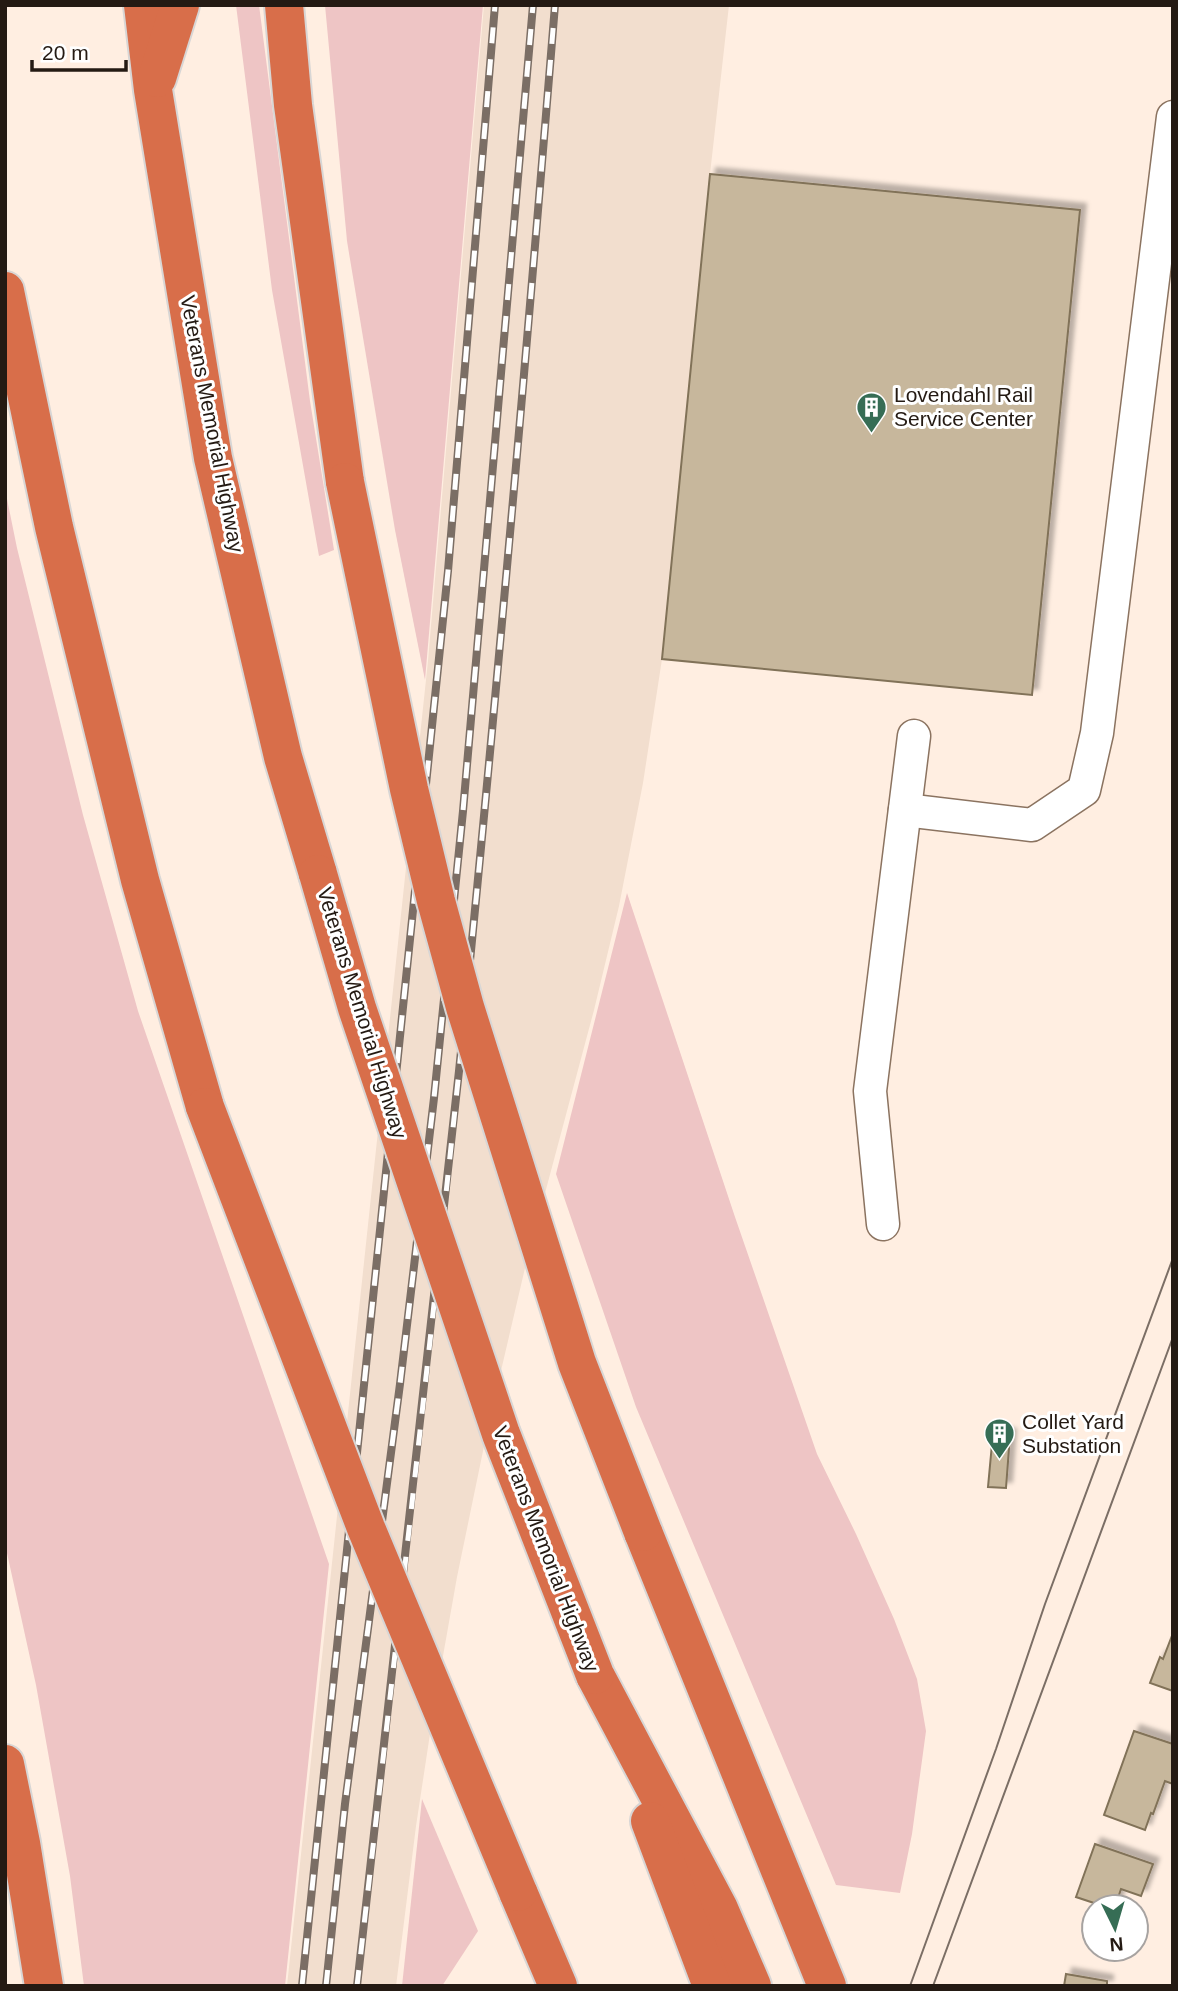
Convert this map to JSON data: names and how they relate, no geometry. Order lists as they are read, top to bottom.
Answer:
{
  "streets": {
    "highway": ["Veterans Memorial Highway"]
  },
  "places": {
    "building": ["Lovendahl Rail Service Center", "Collet Yard Substation"]
  },
  "scale_bar": "20 m",
  "north": "bottom"
}
